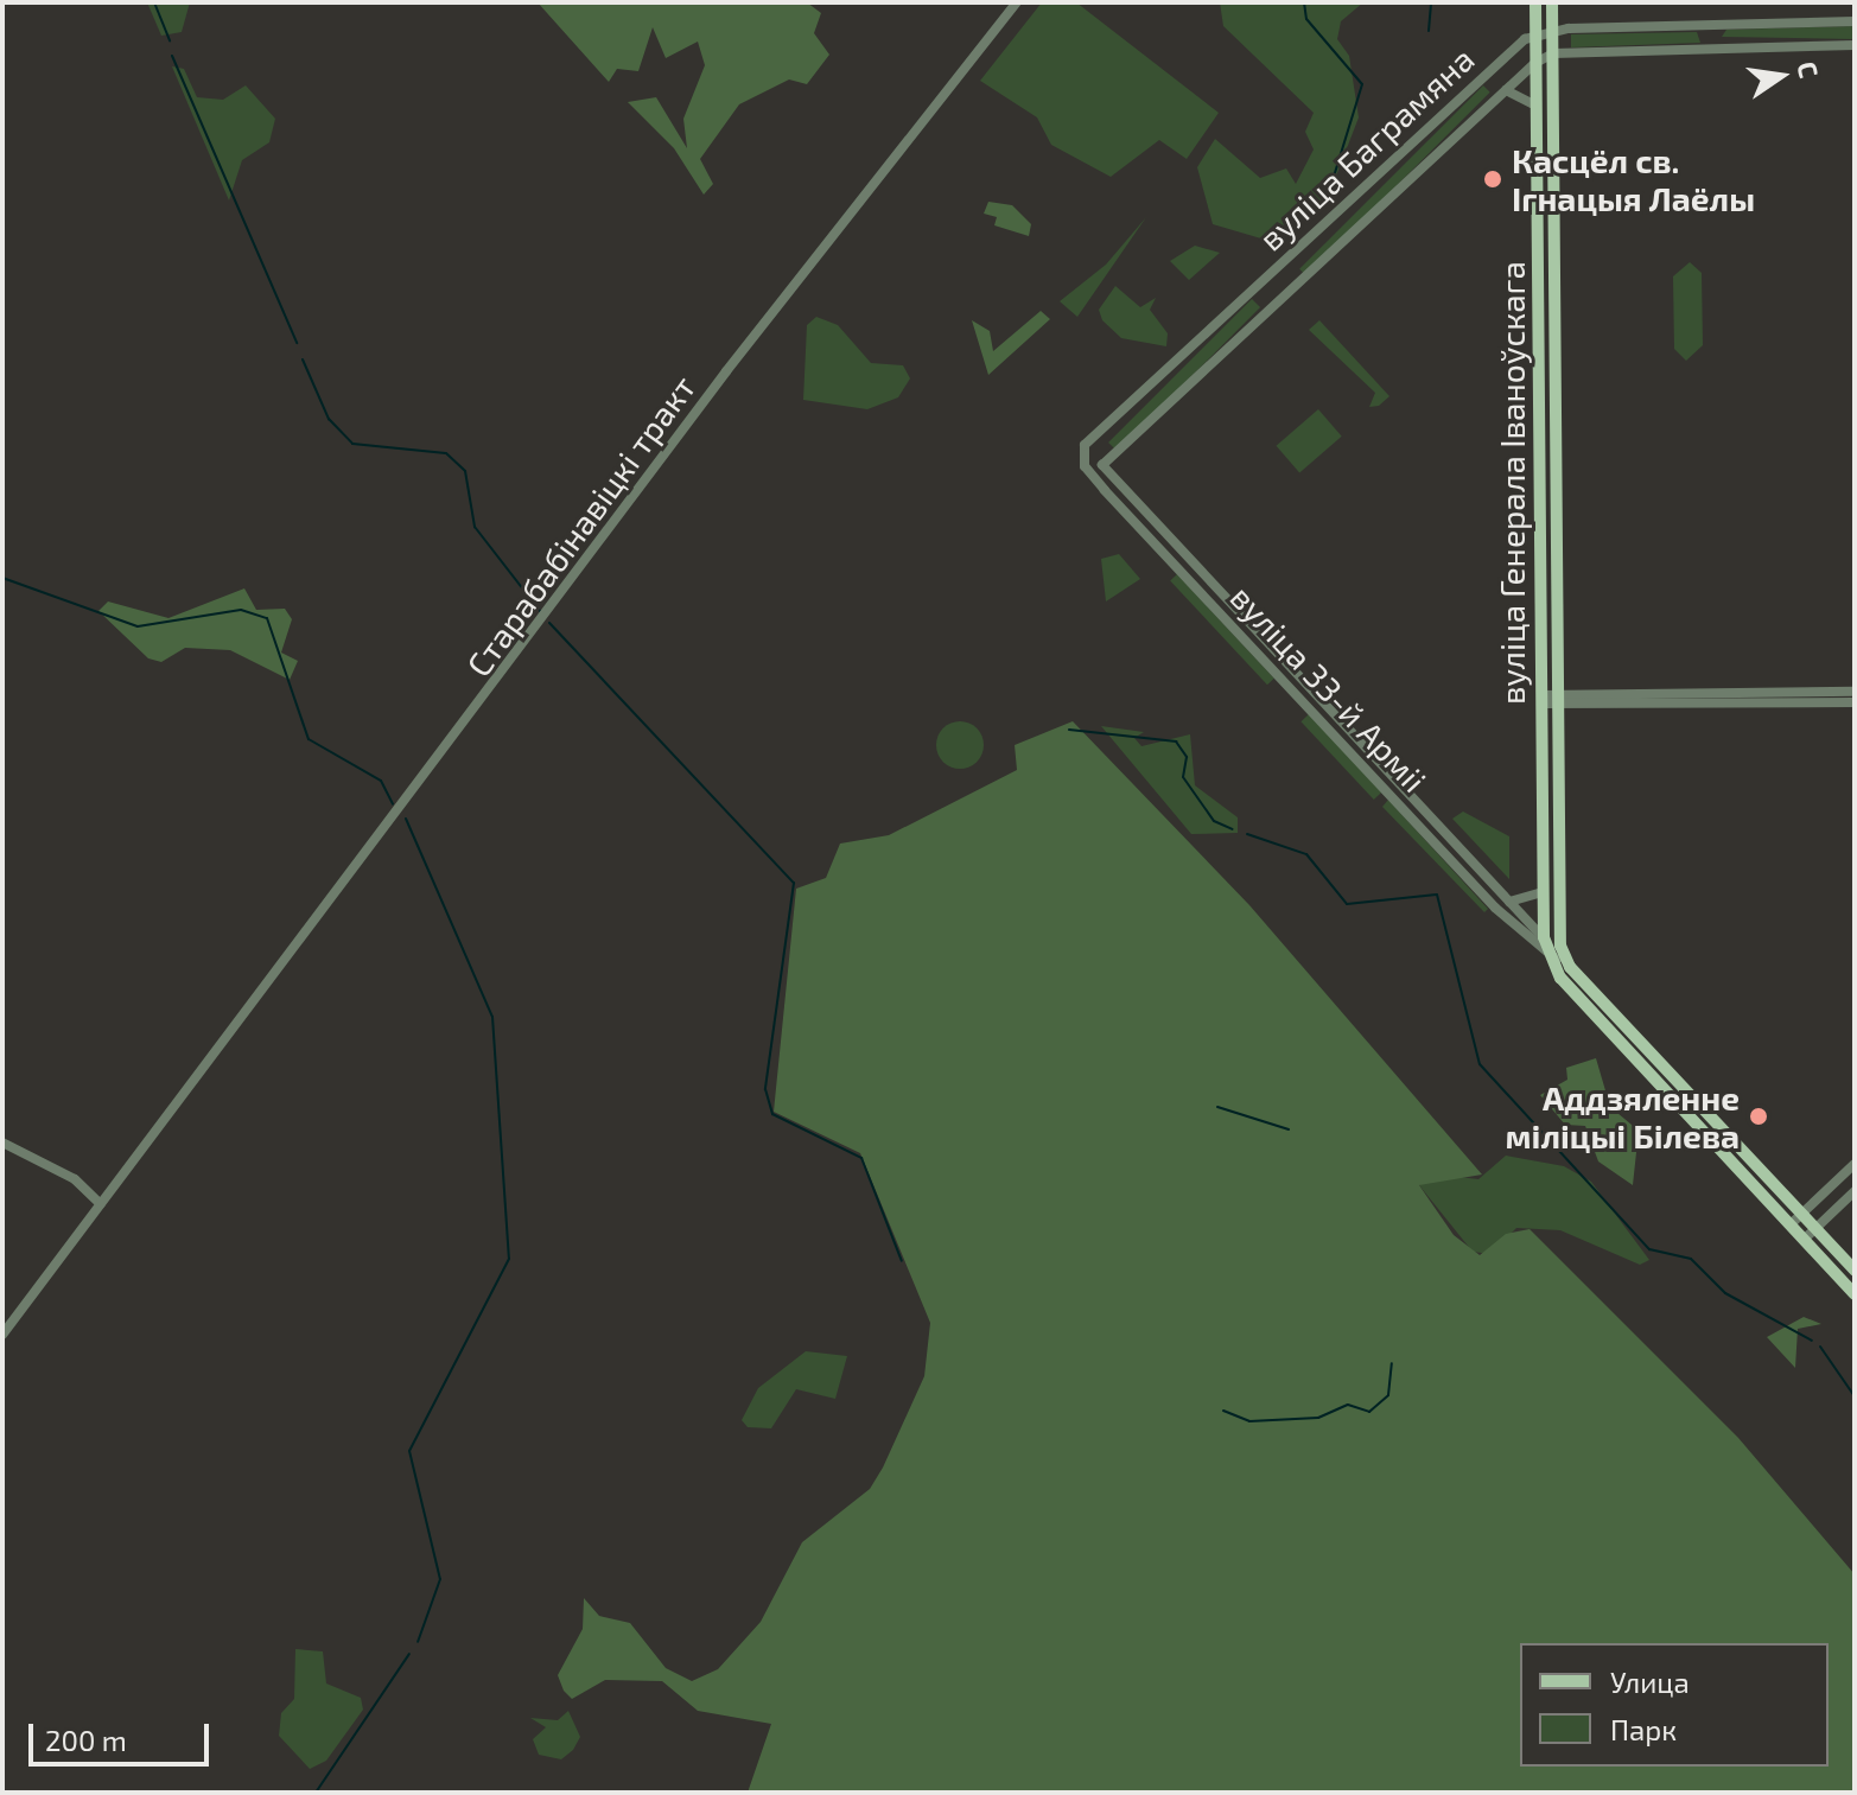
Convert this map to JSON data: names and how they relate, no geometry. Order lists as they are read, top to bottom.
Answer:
{
  "streets": {
    "main road": ["вуліца Генерала Іваноўскага", "вуліца 33-й Арміі"],
    "street": ["вуліца Баграмяна", "Старабабінавіцкі тракт"]
  },
  "crossings": [
    ["вуліца Баграмяна", "вуліца Генерала Іваноўскага"],
    ["вуліца Баграмяна", "вуліца 33-й Арміі"],
    ["вуліца Генерала Іваноўскага", "вуліца 33-й Арміі"]
  ],
  "places": ["Касцёл св. Ігнацыя Лаёлы", "Аддзяленне міліцыі Білева"],
  "legend": ["Улица", "Парк"],
  "scale_bar": "200 m",
  "north": "right"
}
